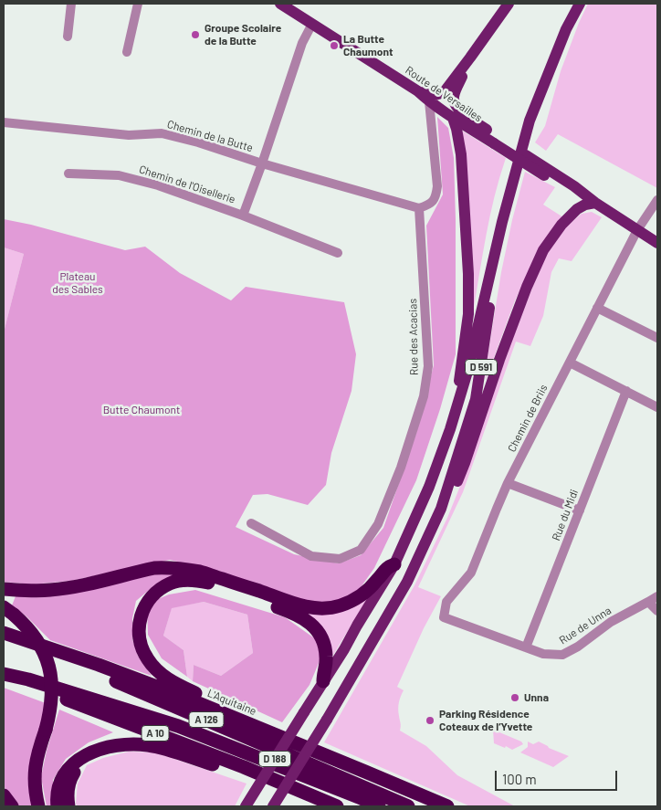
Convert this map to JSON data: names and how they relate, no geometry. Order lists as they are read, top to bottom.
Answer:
{
  "streets": {
    "highway": ["L'Aquitaine", "A 126", "A 10"],
    "main road": ["Route de Versailles", "D 591", "D 188"],
    "street": [
      "Chemin de la Butte",
      "Chemin de l'Oisellerie",
      "Rue des Acacias",
      "Chemin de Briis",
      "Rue du Midi",
      "Rue de Unna"
    ]
  },
  "crossings": [
    ["Route de Versailles", "Chemin de la Butte"],
    ["Route de Versailles", "Chemin de Briis"],
    ["Chemin de la Butte", "Chemin de l'Oisellerie"],
    ["D 591", "D 188"],
    ["Chemin de Briis", "Rue de Unna"],
    ["Rue du Midi", "Rue de Unna"],
    ["L'Aquitaine", "A 126"],
    ["A 126", "A 10"]
  ],
  "parks": ["Plateau des Sables", "Butte Chaumont"],
  "places": [
    "Groupe Scolaire de la Butte",
    "La Butte Chaumont",
    "Unna",
    "Parking Résidence Coteaux de l’Yvette"
  ],
  "scale_bar": "100 m"
}
